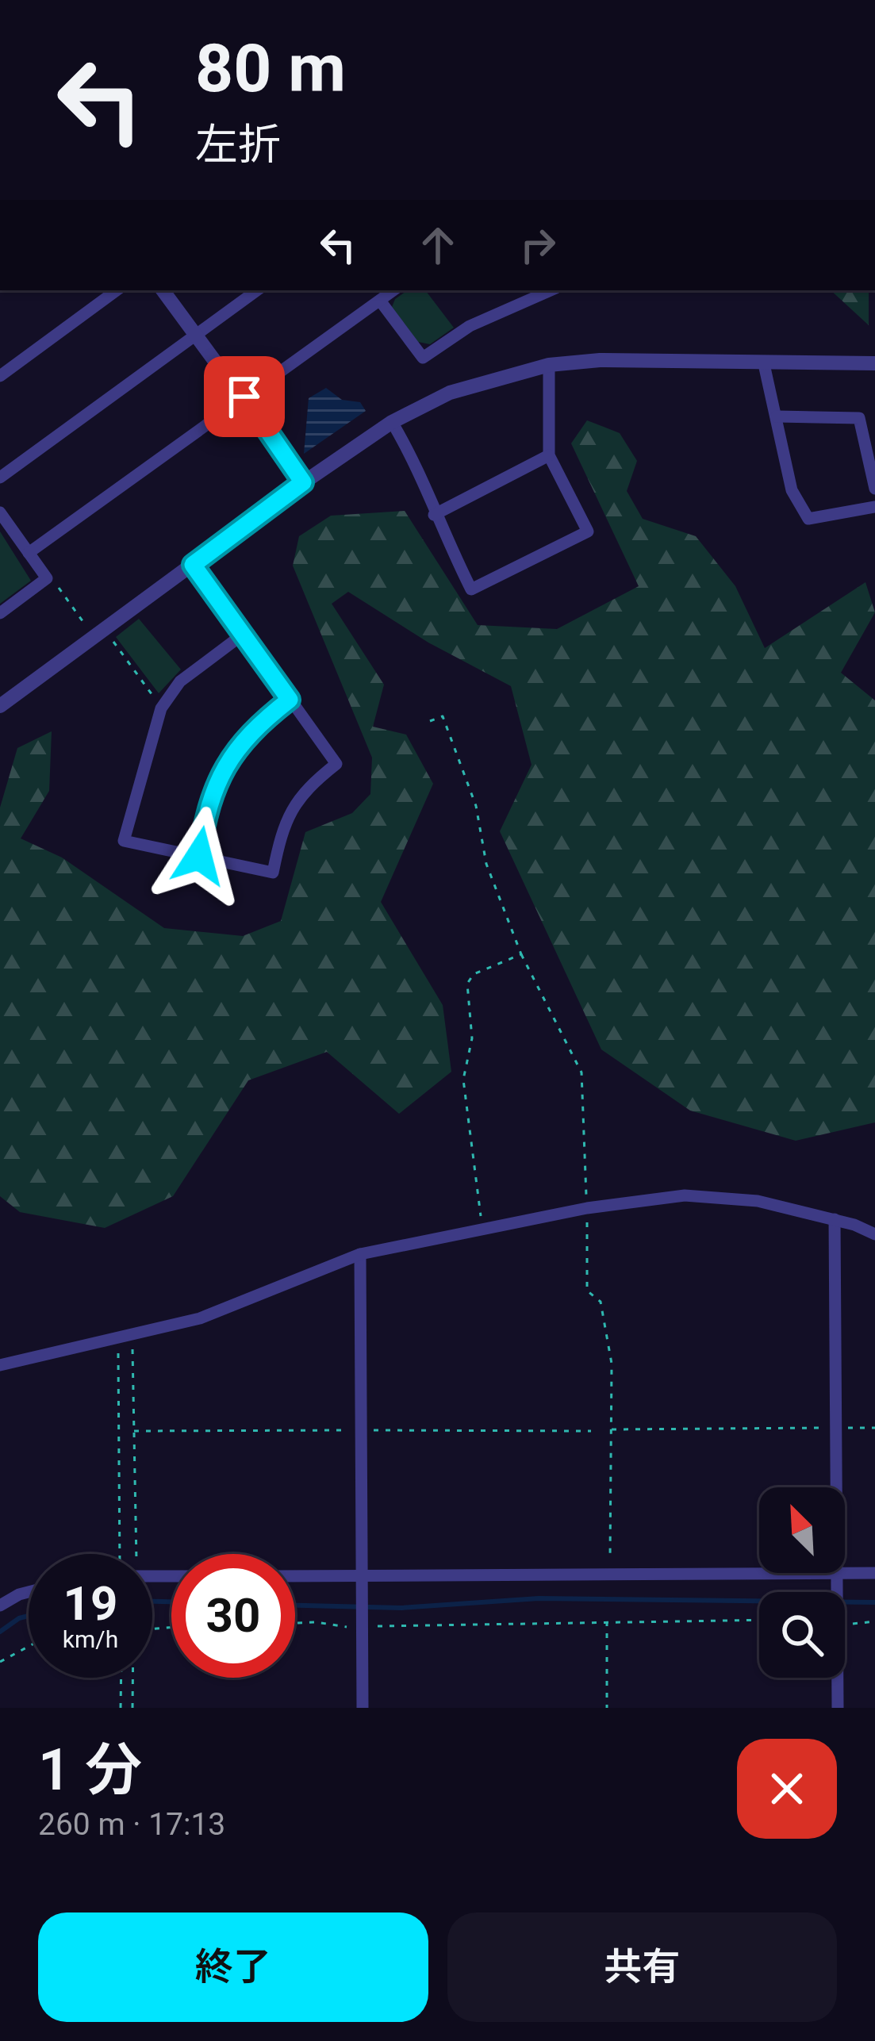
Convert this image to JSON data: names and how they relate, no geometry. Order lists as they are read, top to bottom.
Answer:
{
  "north": "top left",
  "page": {
    "turn": ["80 m", "左折"],
    "speed": "19 km/h",
    "limit": "30",
    "heading": ["1 分", "260 m · 17:13"],
    "buttons": ["終了", "共有"]
  }
}
